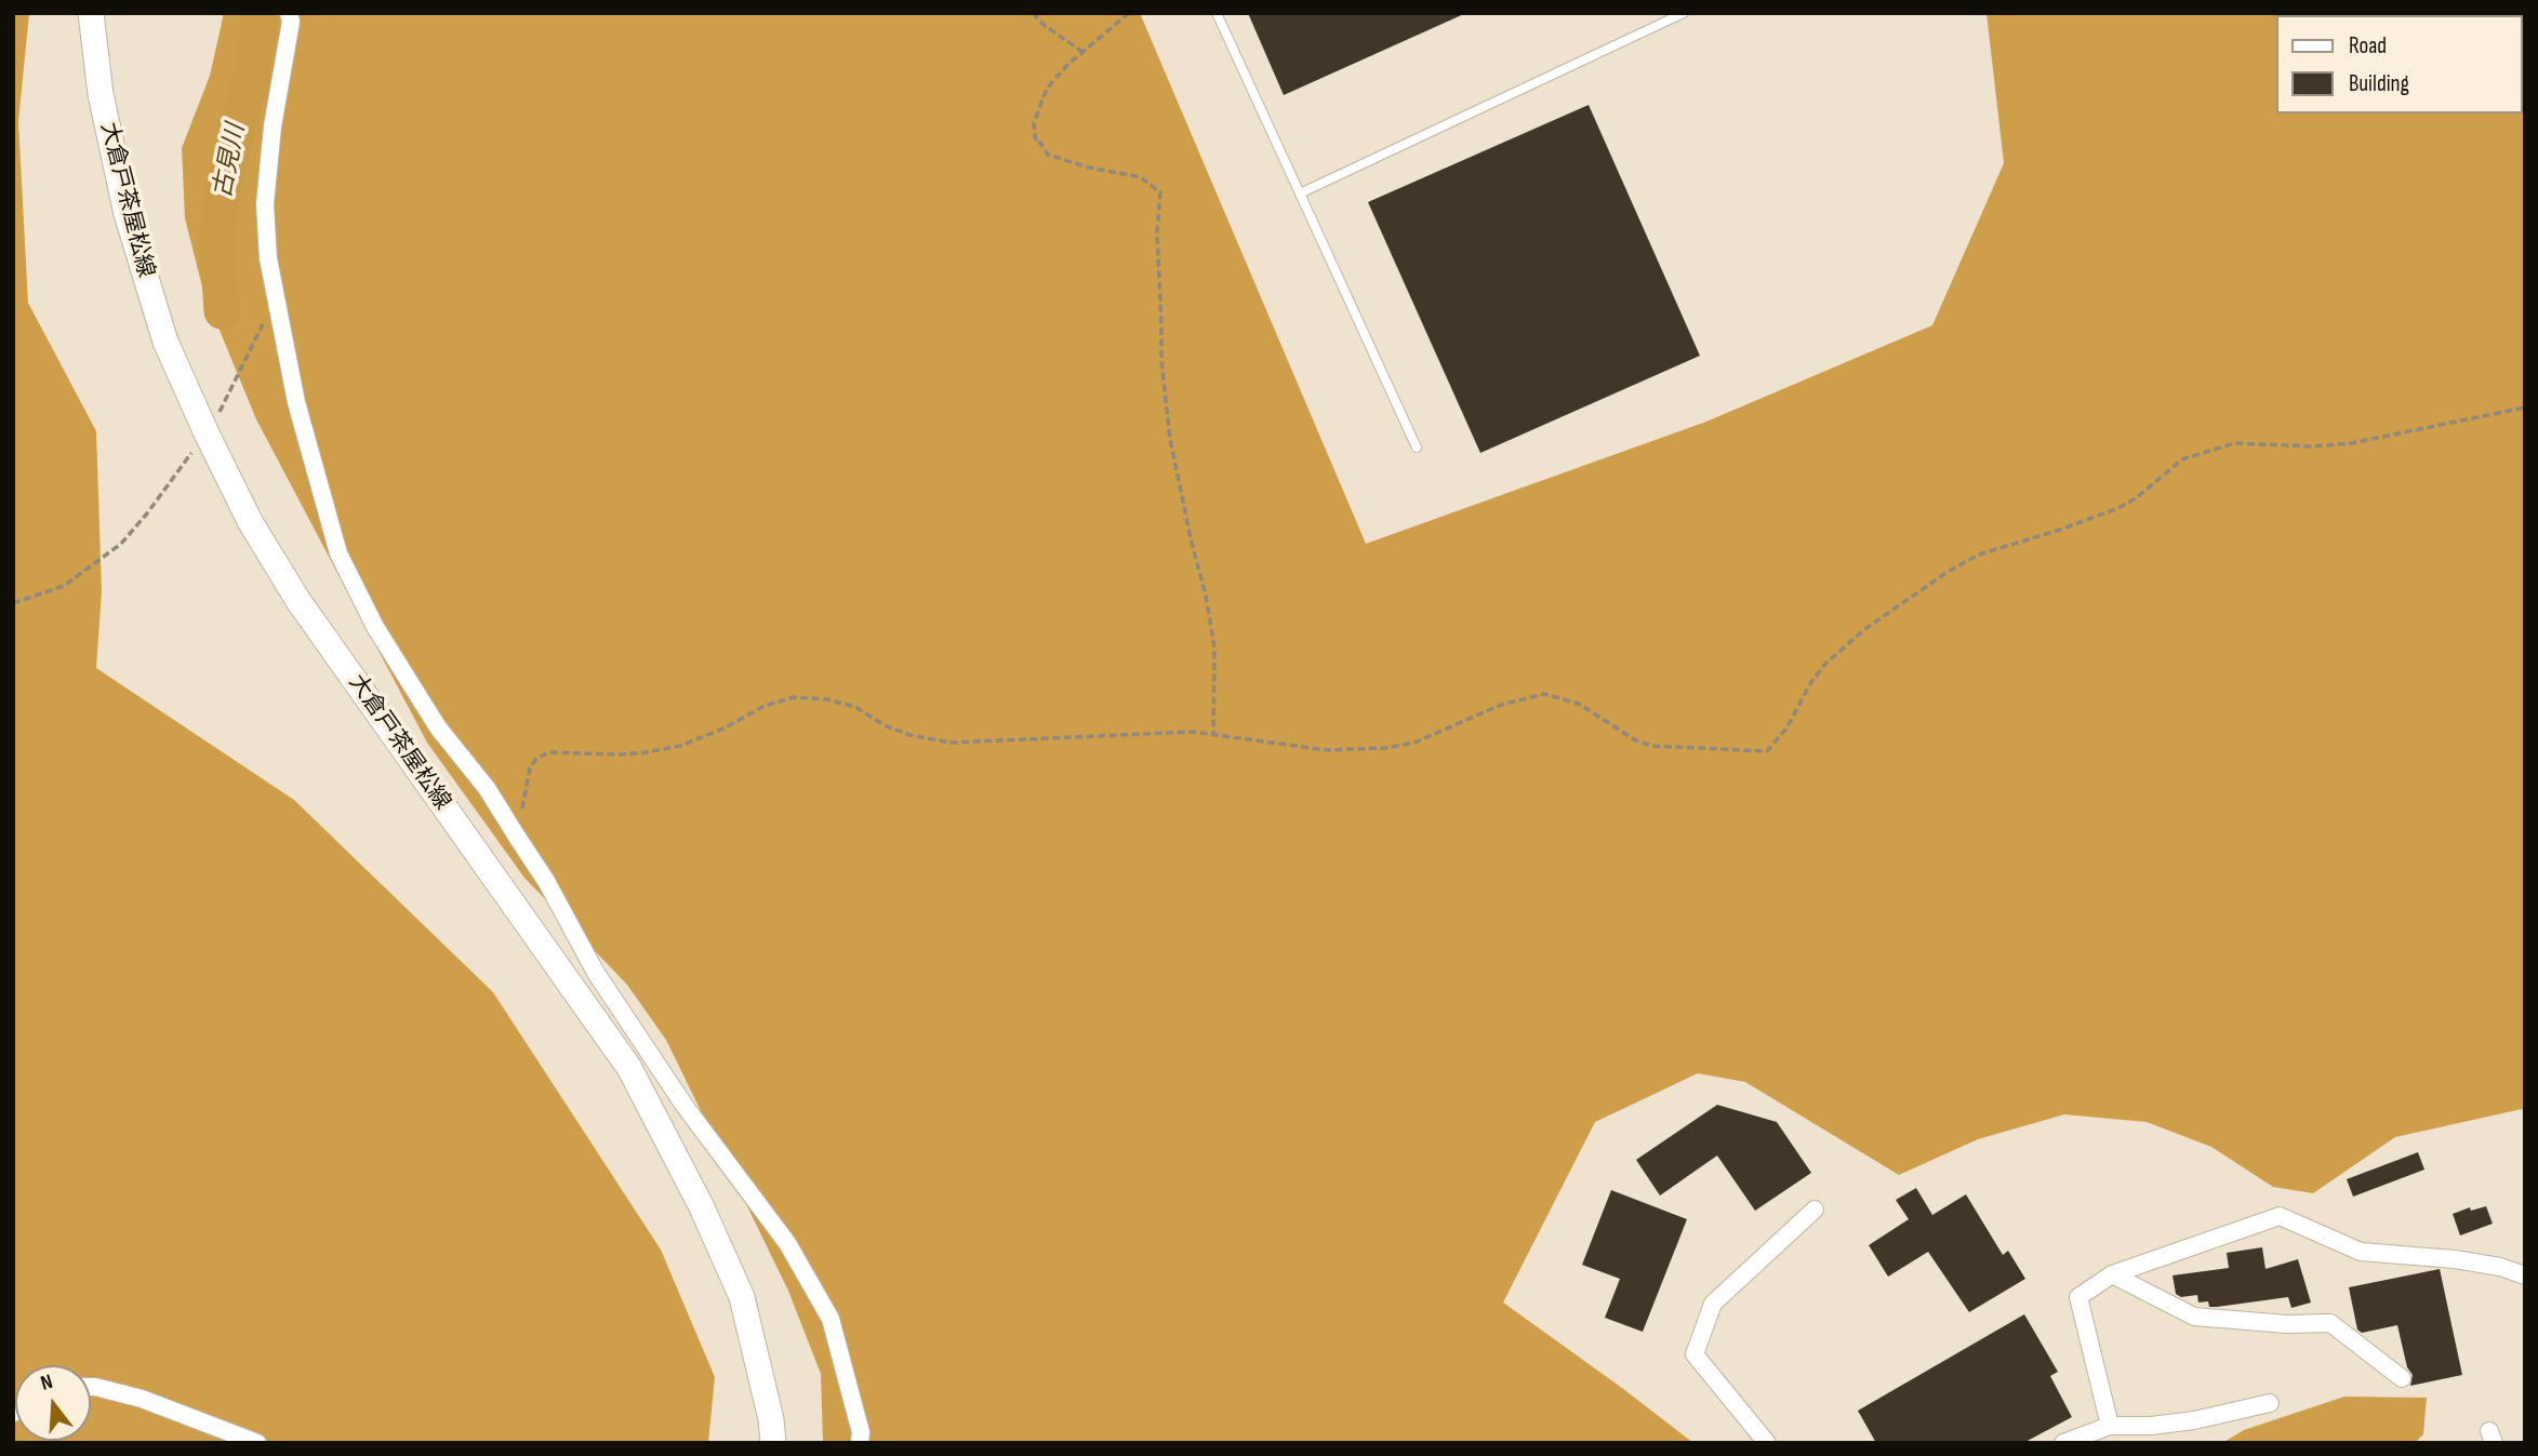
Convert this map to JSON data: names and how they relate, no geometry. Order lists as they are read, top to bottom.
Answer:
{
  "streets": {
    "street": ["大倉戸茶屋松線"]
  },
  "water": ["古見川"],
  "legend": ["Road", "Building"],
  "north": "top"
}
